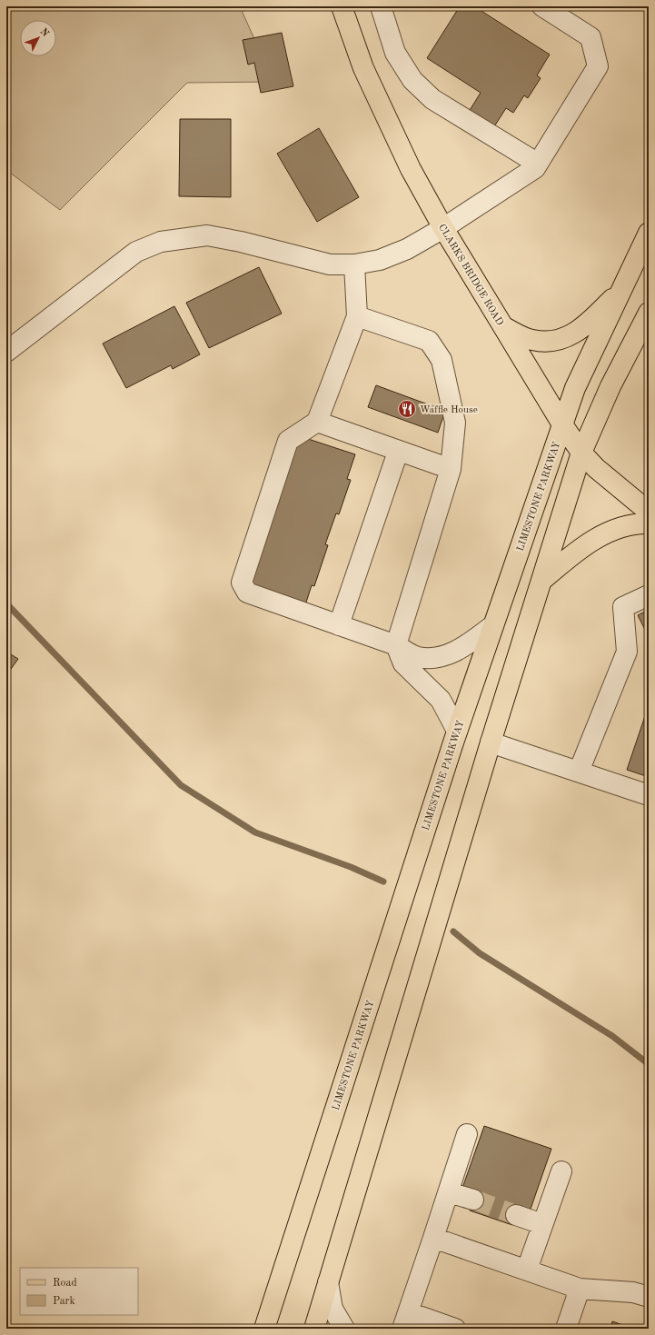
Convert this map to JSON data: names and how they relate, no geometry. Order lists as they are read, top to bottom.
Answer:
{
  "streets": {
    "main road": ["CLARKS BRIDGE ROAD", "LIMESTONE PARKWAY"]
  },
  "crossings": [
    ["CLARKS BRIDGE ROAD", "LIMESTONE PARKWAY"]
  ],
  "places": {
    "restaurant": ["Waffle House"]
  },
  "legend": ["Road", "Park"],
  "north": "top right"
}
